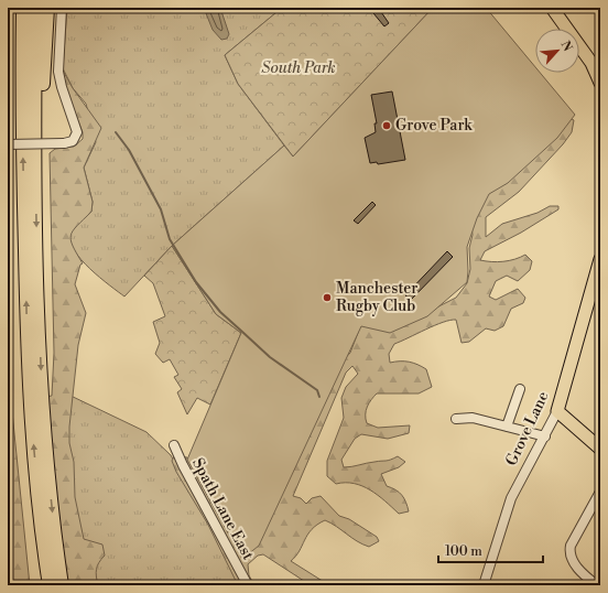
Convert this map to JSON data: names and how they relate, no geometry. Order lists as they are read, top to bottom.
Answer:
{
  "streets": {
    "main road": ["Grove Lane"],
    "street": ["Spath Lane East"]
  },
  "parks": ["South Park"],
  "places": ["Grove Park", "Manchester Rugby Club"],
  "scale_bar": "100 m",
  "north": "top right"
}
